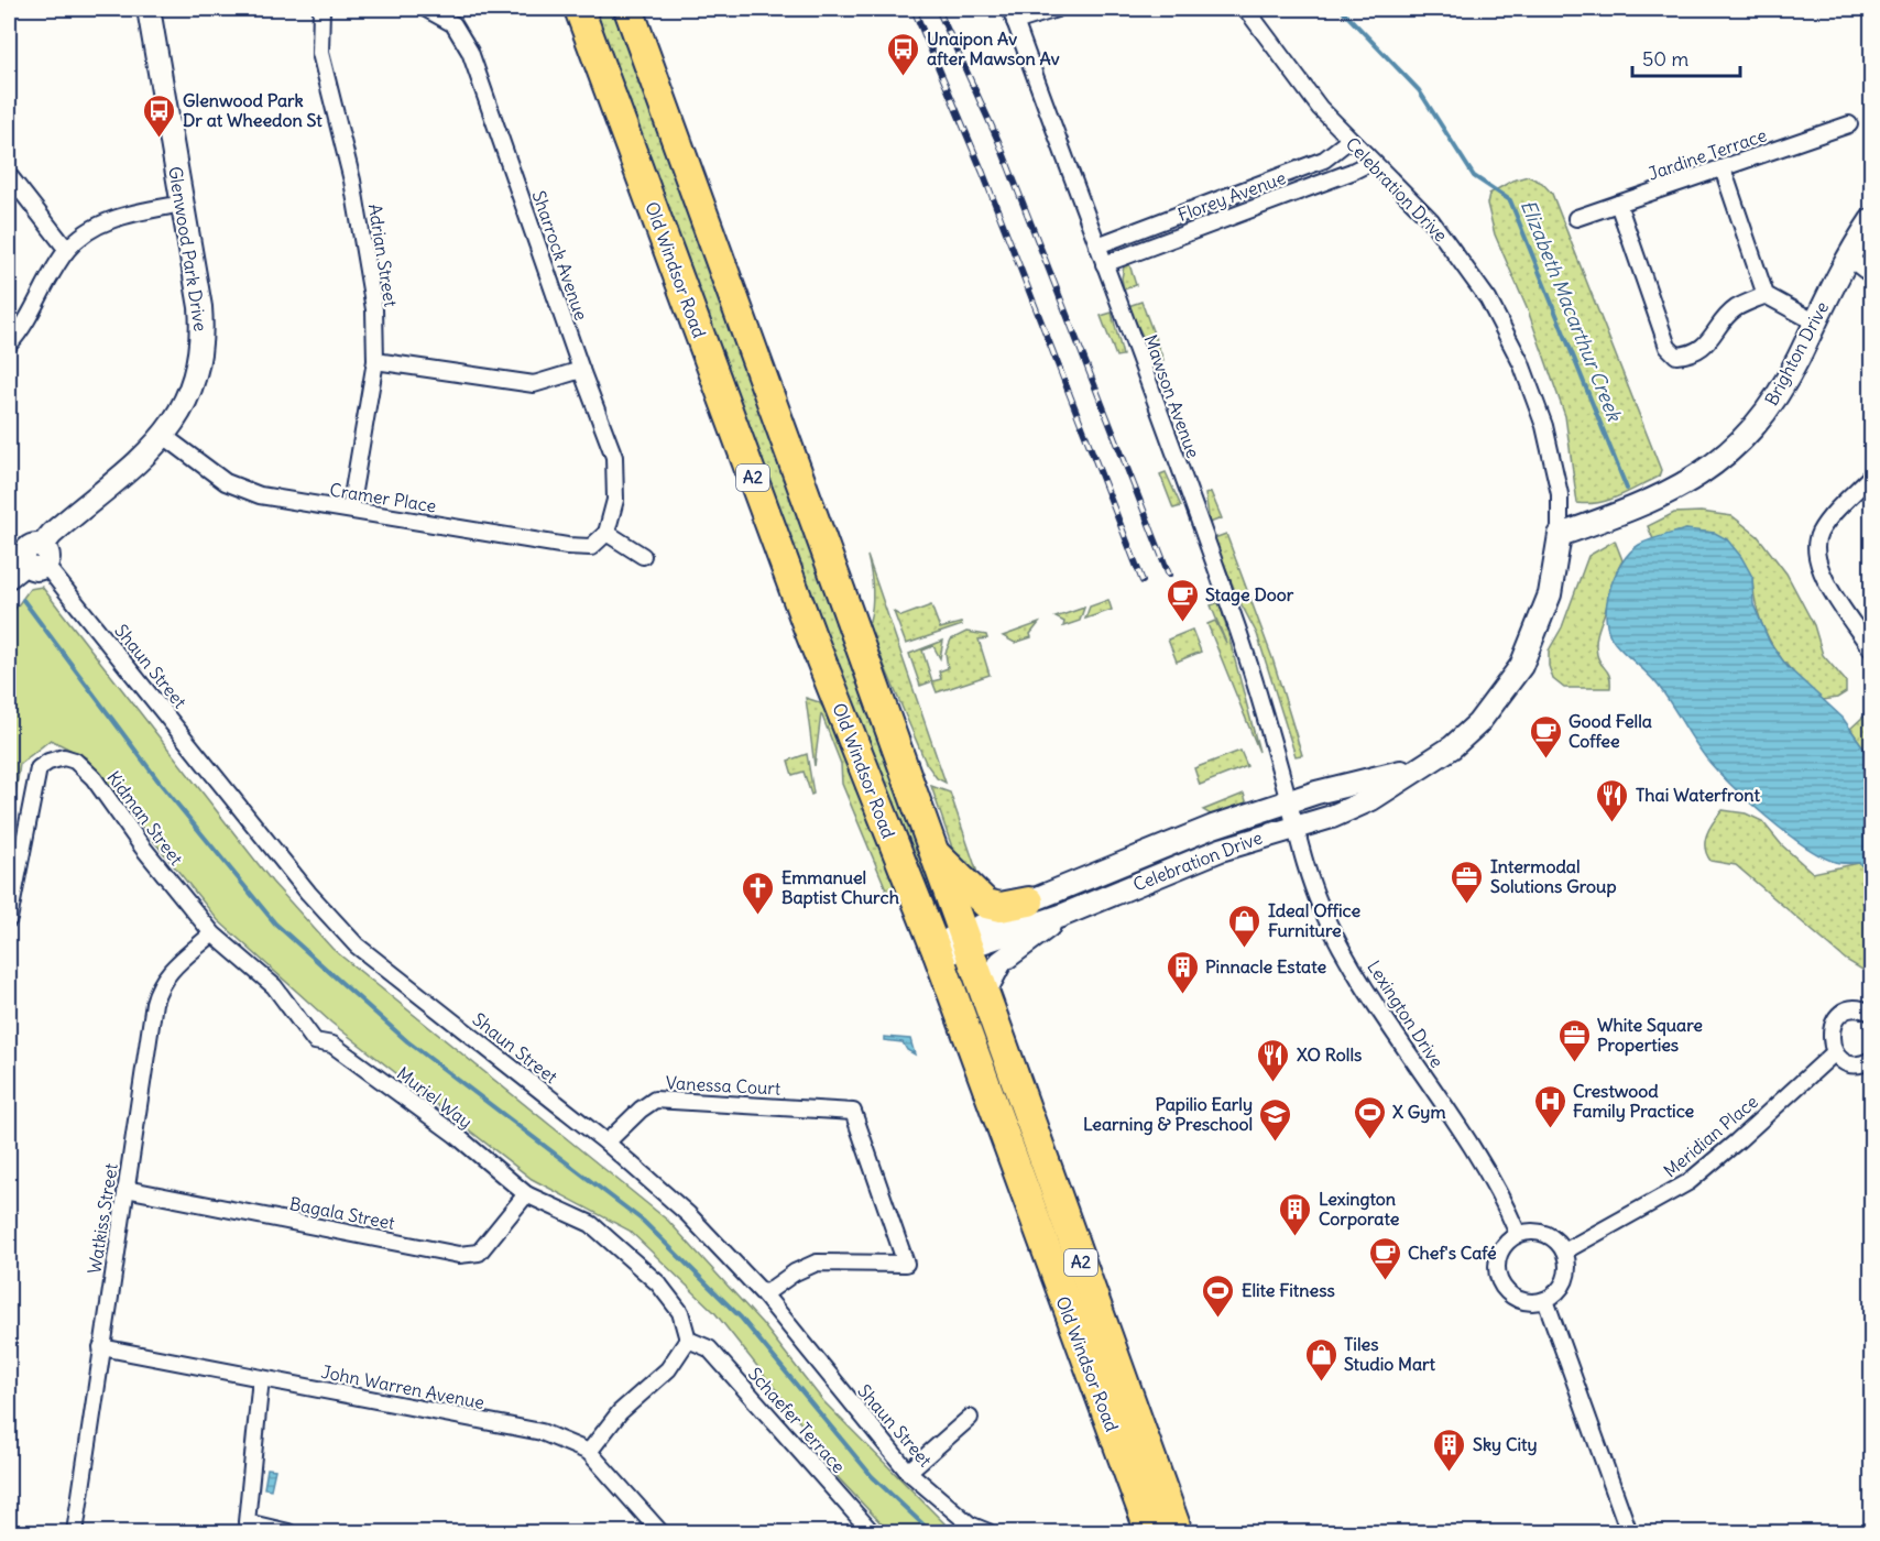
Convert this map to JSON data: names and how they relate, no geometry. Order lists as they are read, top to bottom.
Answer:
{
  "streets": {
    "highway": ["Old Windsor Road", "A2"],
    "street": [
      "Jardine Terrace",
      "Celebration Drive",
      "Florey Avenue",
      "Glenwood Park Drive",
      "Adrian Street",
      "Sharrock Avenue",
      "Brighton Drive",
      "Mawson Avenue",
      "Cramer Place",
      "Shaun Street",
      "Kidman Street",
      "Lexington Drive",
      "Vanessa Court",
      "Muriel Way",
      "Meridian Place",
      "Bagala Street",
      "Watkiss Street",
      "John Warren Avenue",
      "Schaefer Terrace"
    ]
  },
  "crossings": [
    ["Celebration Drive", "Florey Avenue"],
    ["Celebration Drive", "Old Windsor Road"],
    ["Celebration Drive", "Brighton Drive"],
    ["Celebration Drive", "Mawson Avenue"],
    ["Celebration Drive", "Lexington Drive"],
    ["Florey Avenue", "Mawson Avenue"],
    ["Glenwood Park Drive", "Cramer Place"],
    ["Glenwood Park Drive", "Shaun Street"],
    ["Adrian Street", "Cramer Place"],
    ["Sharrock Avenue", "Cramer Place"],
    ["Mawson Avenue", "Lexington Drive"],
    ["Shaun Street", "Vanessa Court"],
    ["Kidman Street", "Muriel Way"],
    ["Kidman Street", "Watkiss Street"],
    ["Lexington Drive", "Meridian Place"],
    ["Muriel Way", "Bagala Street"],
    ["Muriel Way", "Schaefer Terrace"],
    ["Bagala Street", "Watkiss Street"],
    ["Watkiss Street", "John Warren Avenue"]
  ],
  "water": ["Elizabeth Macarthur Creek"],
  "places": {
    "bus stop": ["Unaipon Av after Mawson Av", "Glenwood Park Dr at Wheedon St"],
    "cafe": ["Stage Door", "Good Fella Coffee", "Chef's Café"],
    "restaurant": ["Thai Waterfront", "XO Rolls"],
    "office": ["Intermodal Solutions Group", "White Square Properties"],
    "church": ["Emmanuel Baptist Church"],
    "shop": ["Ideal Office Furniture", "Tiles Studio Mart"],
    "building": ["Pinnacle Estate", "Lexington Corporate", "Sky City"],
    "hospital": ["Crestwood Family Practice"],
    "sports": ["X Gym", "Elite Fitness"],
    "school or university": ["Papilio Early Learning & Preschool"]
  },
  "scale_bar": "50 m"
}
